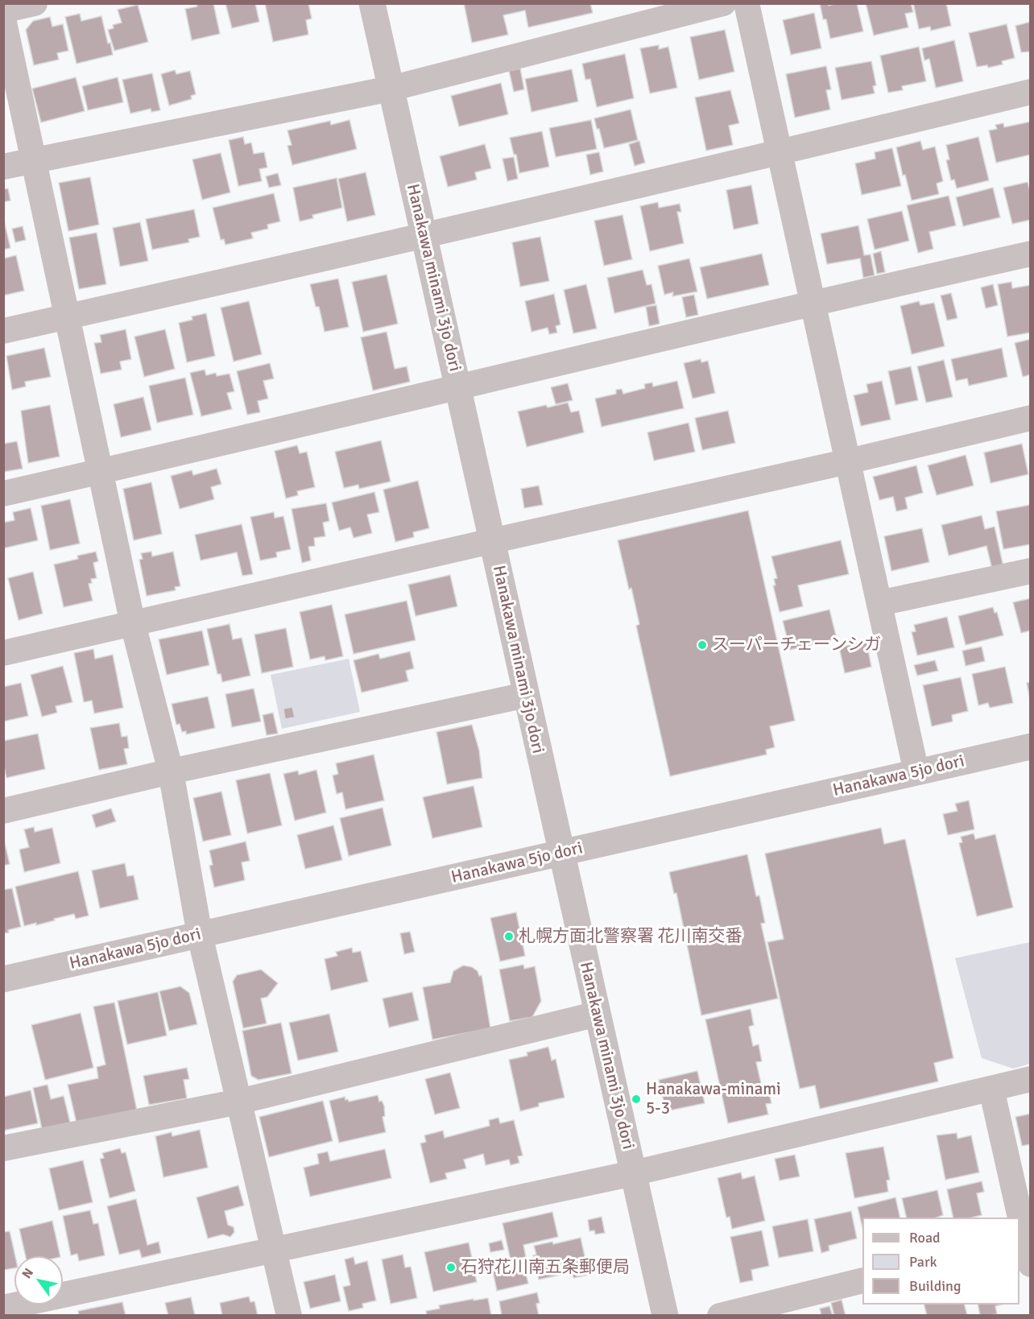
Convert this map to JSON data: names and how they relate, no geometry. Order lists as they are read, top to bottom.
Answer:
{
  "streets": {
    "street": ["Hanakawa minami 3jo dori", "Hanakawa 5jo dori"]
  },
  "crossings": [
    ["Hanakawa minami 3jo dori", "Hanakawa 5jo dori"]
  ],
  "places": [
    "スーパーチェーンシガ",
    "札幌方面北警察署 花川南交番",
    "Hanakawa-minami 5-3",
    "石狩花川南五条郵便局"
  ],
  "legend": ["Road", "Park", "Building"],
  "north": "top left"
}
